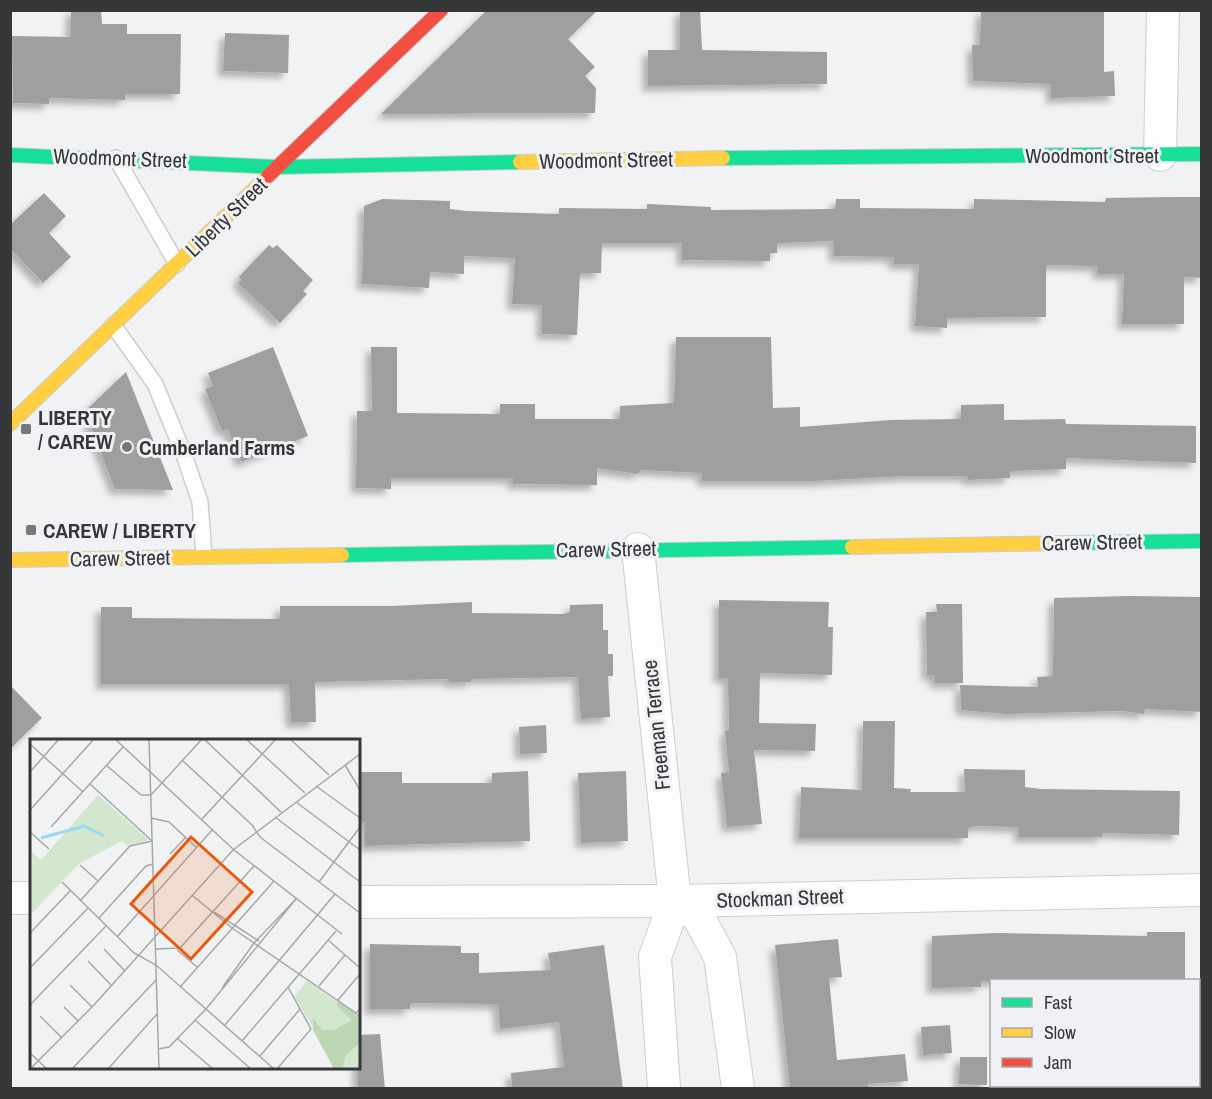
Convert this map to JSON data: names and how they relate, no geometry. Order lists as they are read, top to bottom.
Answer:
{
  "streets": {
    "main road": ["Woodmont Street", "Liberty Street", "Carew Street"],
    "street": ["Freeman Terrace", "Stockman Street"]
  },
  "crossings": [
    ["Woodmont Street", "Liberty Street"],
    ["Carew Street", "Freeman Terrace"],
    ["Freeman Terrace", "Stockman Street"]
  ],
  "places": {
    "transit": ["LIBERTY / CAREW", "CAREW / LIBERTY"],
    "other": ["Cumberland Farms"]
  },
  "legend": ["Fast", "Slow", "Jam"]
}
